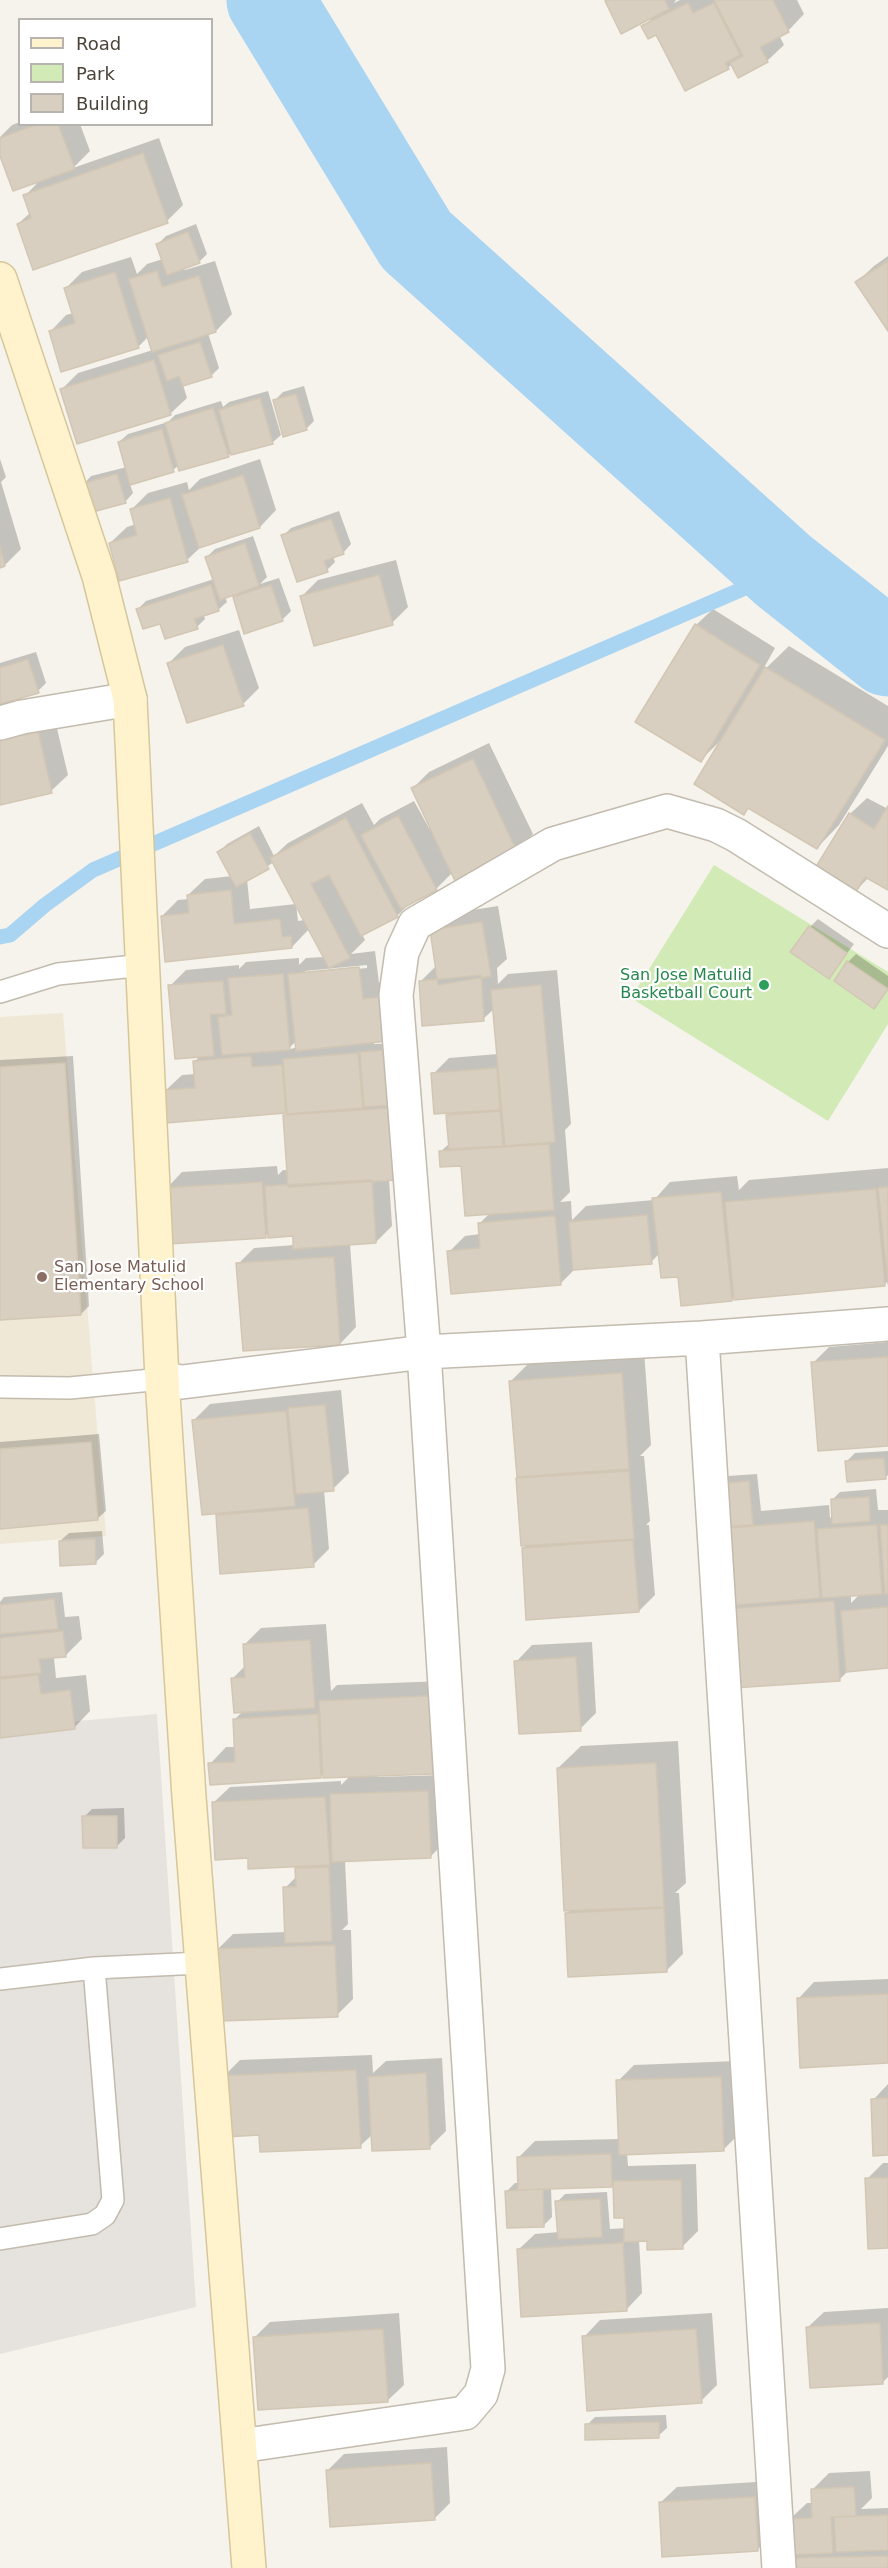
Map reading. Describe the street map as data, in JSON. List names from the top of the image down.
{
  "places": ["San Jose Matulid Basketball Court", "San Jose Matulid Elementary School"],
  "legend": ["Road", "Park", "Building"]
}
